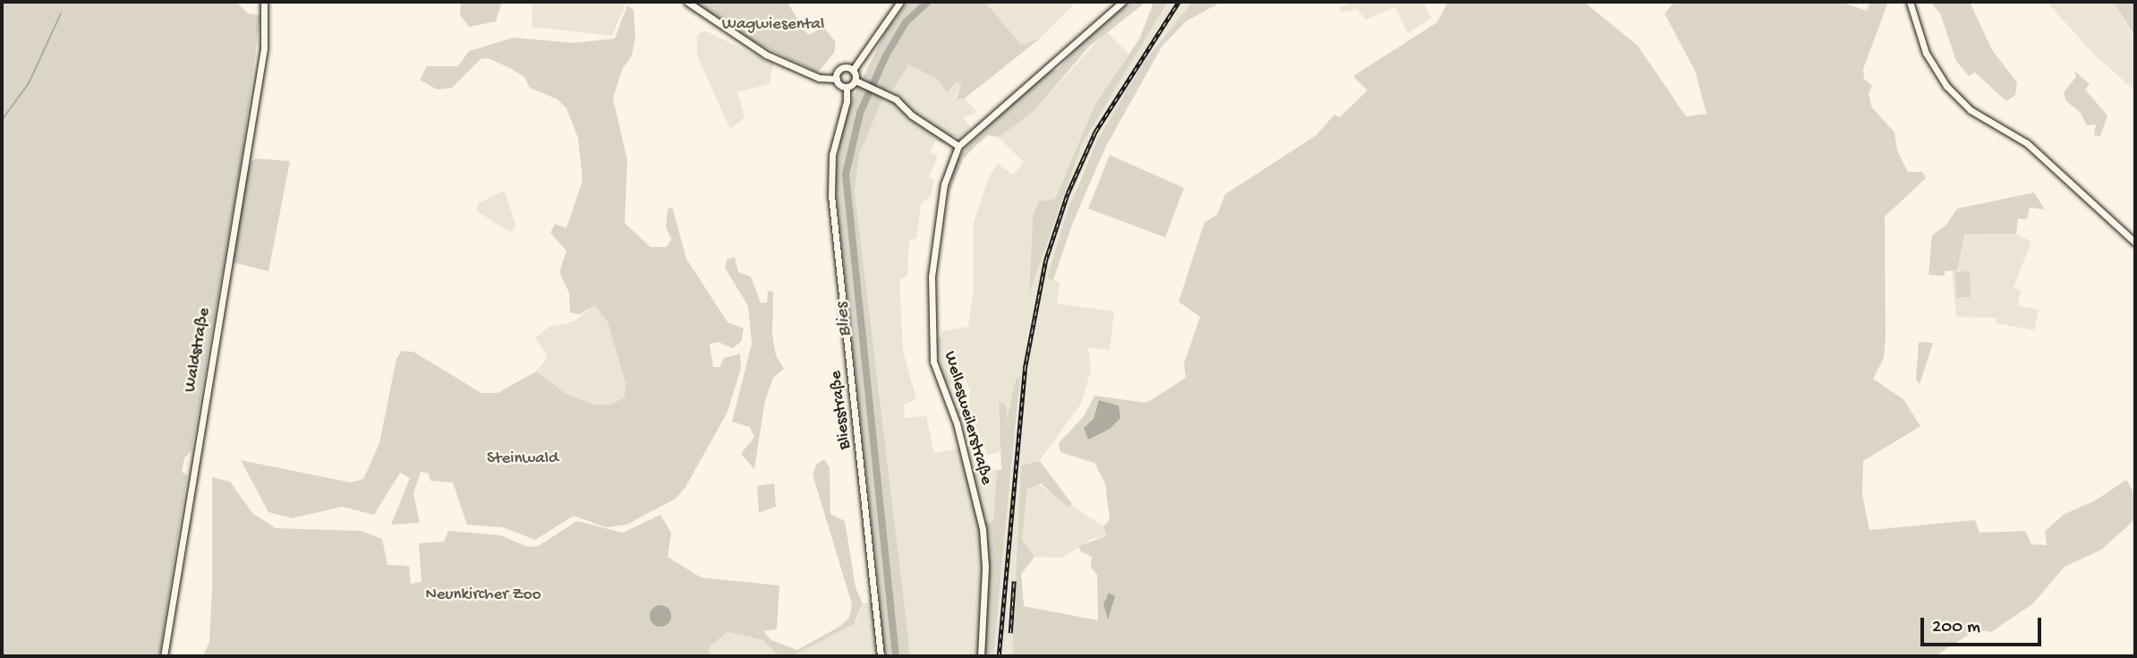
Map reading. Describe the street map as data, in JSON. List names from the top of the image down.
{
  "streets": {
    "street": ["Waldstraße", "Bliesstraße", "Wellesweilerstraße"]
  },
  "water": ["Blies"],
  "parks": ["Wagwiesental", "Steinwald", "Neunkircher Zoo"],
  "scale_bar": "200 m"
}
